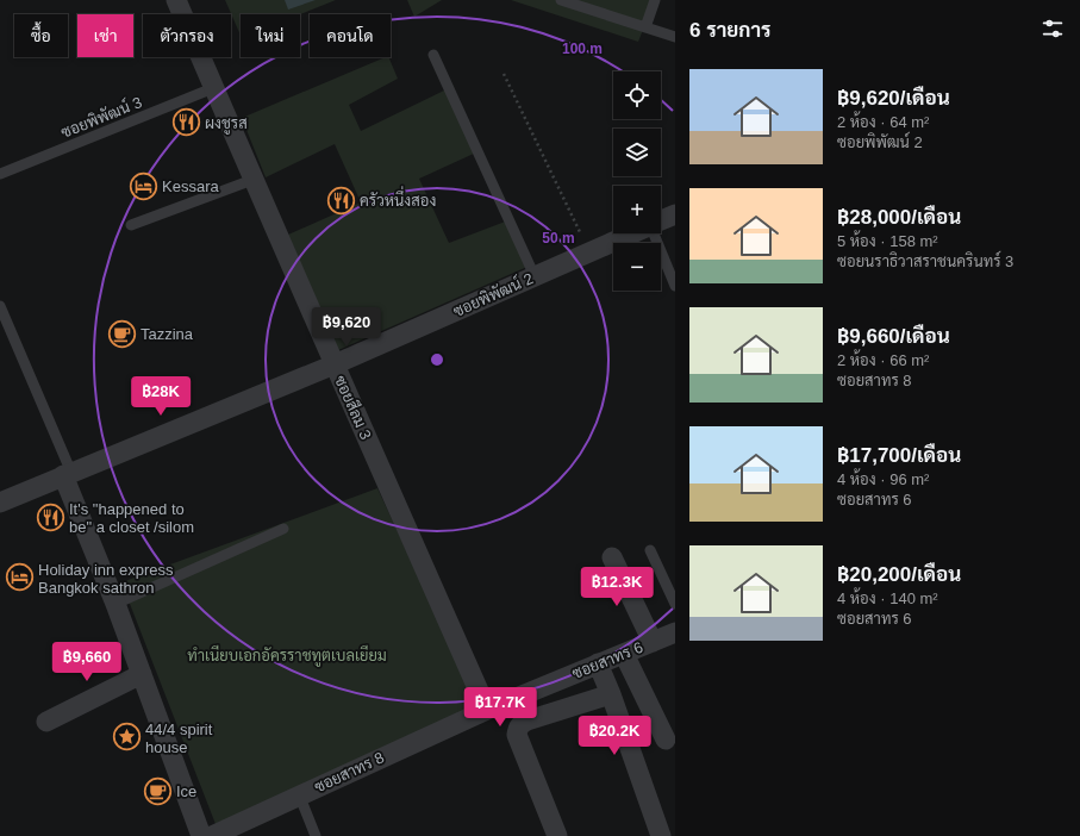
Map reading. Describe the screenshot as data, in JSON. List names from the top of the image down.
{
  "streets": {
    "street": [
      "ซอยพิพัฒน์ 2",
      "ซอยสีลม 3",
      "ซอยสาทร 6",
      "ซอยสาทร 8"
    ],
    "lane": ["ซอยพิพัฒน์ 3"]
  },
  "crossings": [
    ["ซอยพิพัฒน์ 3", "ซอยสีลม 3"],
    ["ซอยพิพัฒน์ 2", "ซอยสีลม 3"],
    ["ซอยสีลม 3", "ซอยสาทร 6"],
    ["ซอยสีลม 3", "ซอยสาทร 8"],
    ["ซอยสาทร 6", "ซอยสาทร 8"]
  ],
  "parks": ["ทำเนียบเอกอัครราชทูตเบลเยียม"],
  "places": {
    "restaurant": ["ผงชูรส", "ครัวหนึ่งสอง", "It's \"happened to be\" a closet /silom"],
    "hotel": ["Kessara", "Holiday inn express Bangkok sathron"],
    "cafe": ["Tazzina", "Ice"],
    "place": ["44/4 spirit house"]
  },
  "page": {
    "heading": "6 รายการ",
    "chip": [
      "ซื้อ",
      "เช่า",
      "ตัวกรอง",
      "ใหม่",
      "คอนโด"
    ],
    "list": [
      {
        "name": "฿9,620/เดือน",
        "note": "2 ห้อง · 64 m² · ซอยพิพัฒน์ 2"
      },
      {
        "name": "฿28,000/เดือน",
        "note": "5 ห้อง · 158 m² · ซอยนราธิวาสราชนครินทร์ 3"
      },
      {
        "name": "฿9,660/เดือน",
        "note": "2 ห้อง · 66 m² · ซอยสาทร 8"
      },
      {
        "name": "฿17,700/เดือน",
        "note": "4 ห้อง · 96 m² · ซอยสาทร 6"
      },
      {
        "name": "฿20,200/เดือน",
        "note": "4 ห้อง · 140 m² · ซอยสาทร 6"
      }
    ],
    "map_buttons": ["+", "−"],
    "price": [
      "฿9,620",
      "฿28K",
      "฿12.3K",
      "฿9,660",
      "฿17.7K",
      "฿20.2K"
    ]
  },
  "rings": ["100 m", "50 m"]
}
